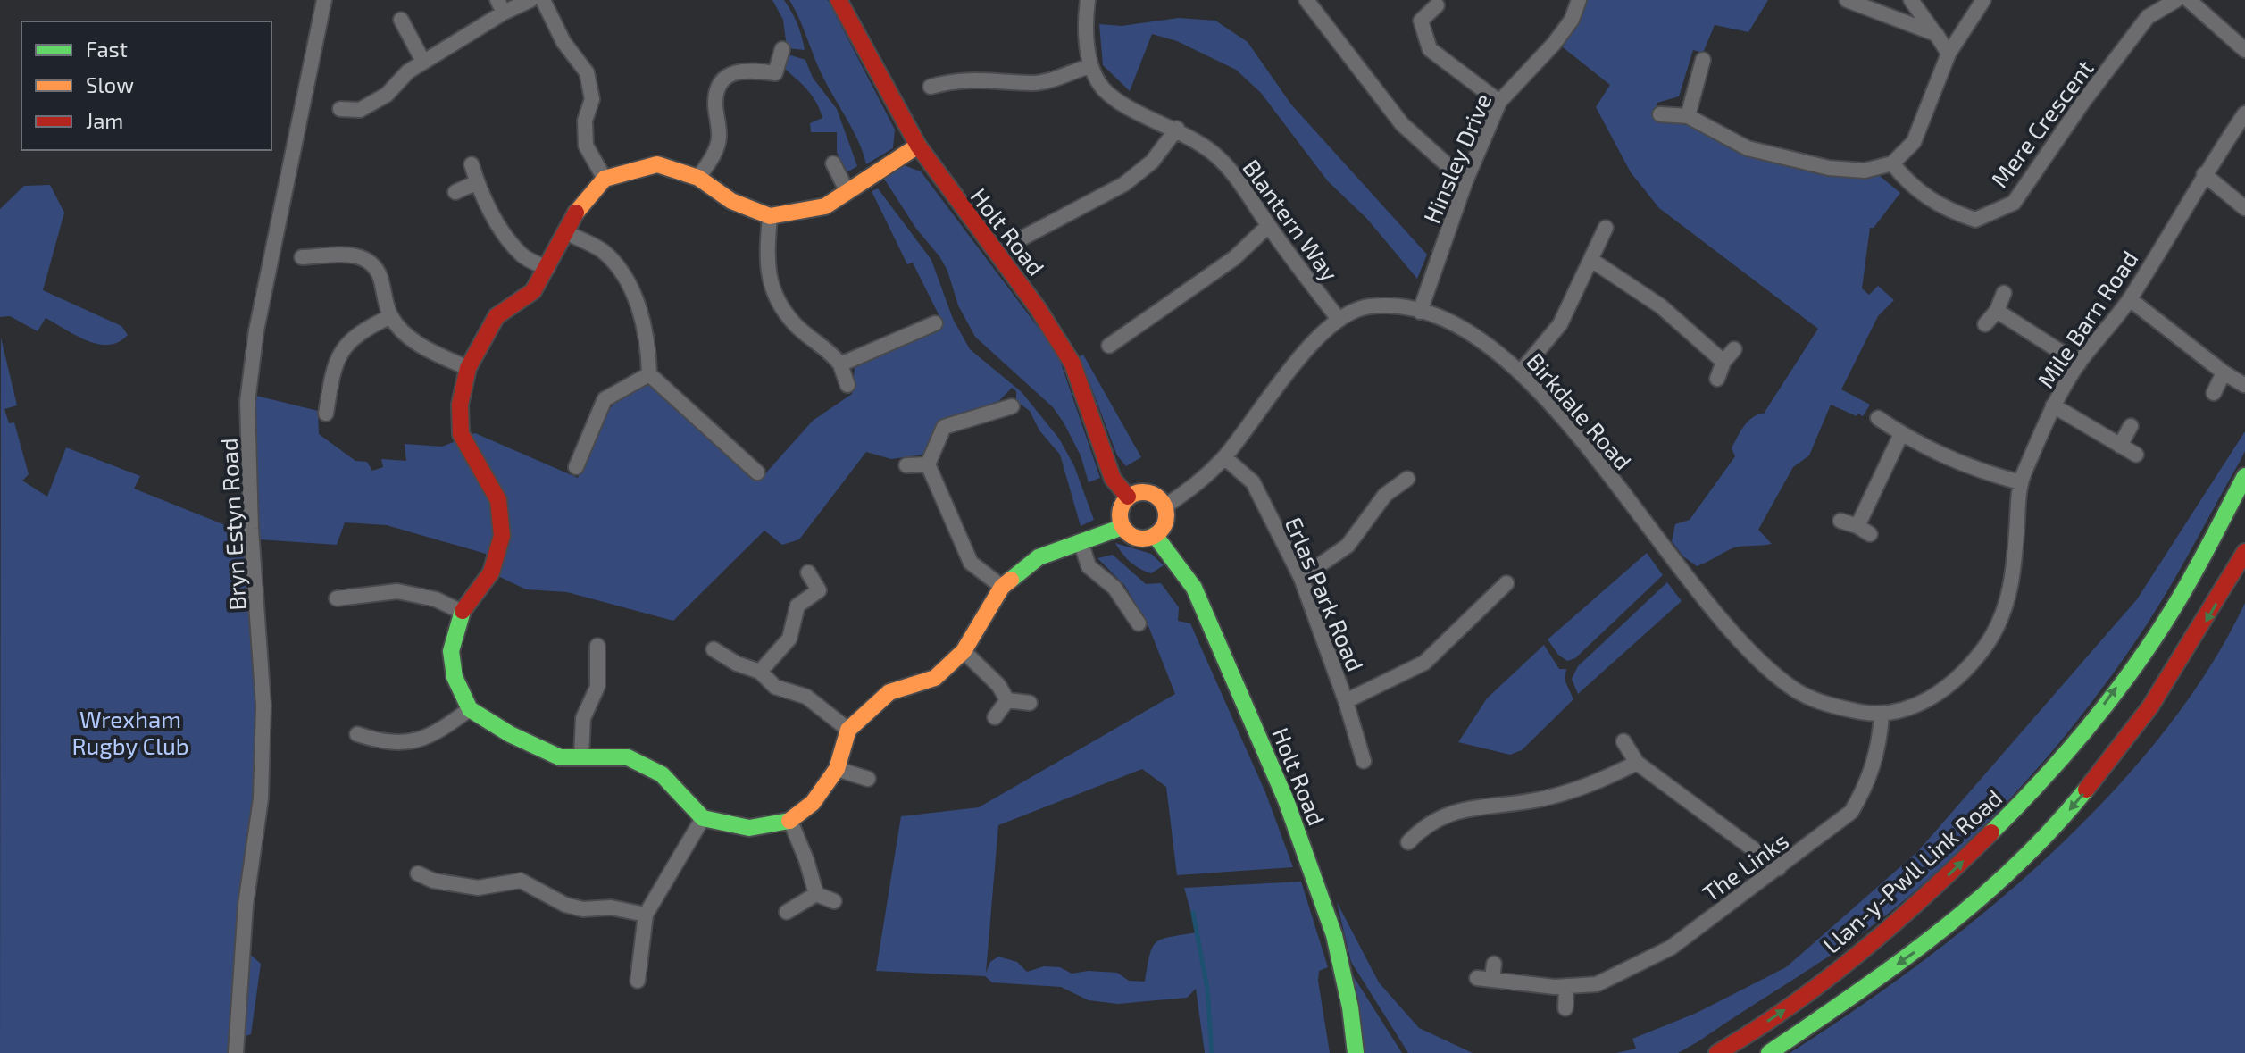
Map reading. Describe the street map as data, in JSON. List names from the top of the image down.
{
  "streets": {
    "main road": ["Holt Road", "Llan-y-Pwll Link Road"],
    "street": [
      "Mere Crescent",
      "Hinsley Drive",
      "Blantern Way",
      "Mile Barn Road",
      "Birkdale Road",
      "Bryn Estyn Road",
      "Erlas Park Road",
      "The Links"
    ]
  },
  "crossings": [
    ["Hinsley Drive", "Birkdale Road"],
    ["Blantern Way", "Birkdale Road"],
    ["Holt Road", "Birkdale Road"],
    ["Mile Barn Road", "Birkdale Road"],
    ["Mile Barn Road", "The Links"],
    ["Birkdale Road", "Erlas Park Road"]
  ],
  "parks": ["Wrexham Rugby Club"],
  "legend": ["Fast", "Slow", "Jam"]
}
